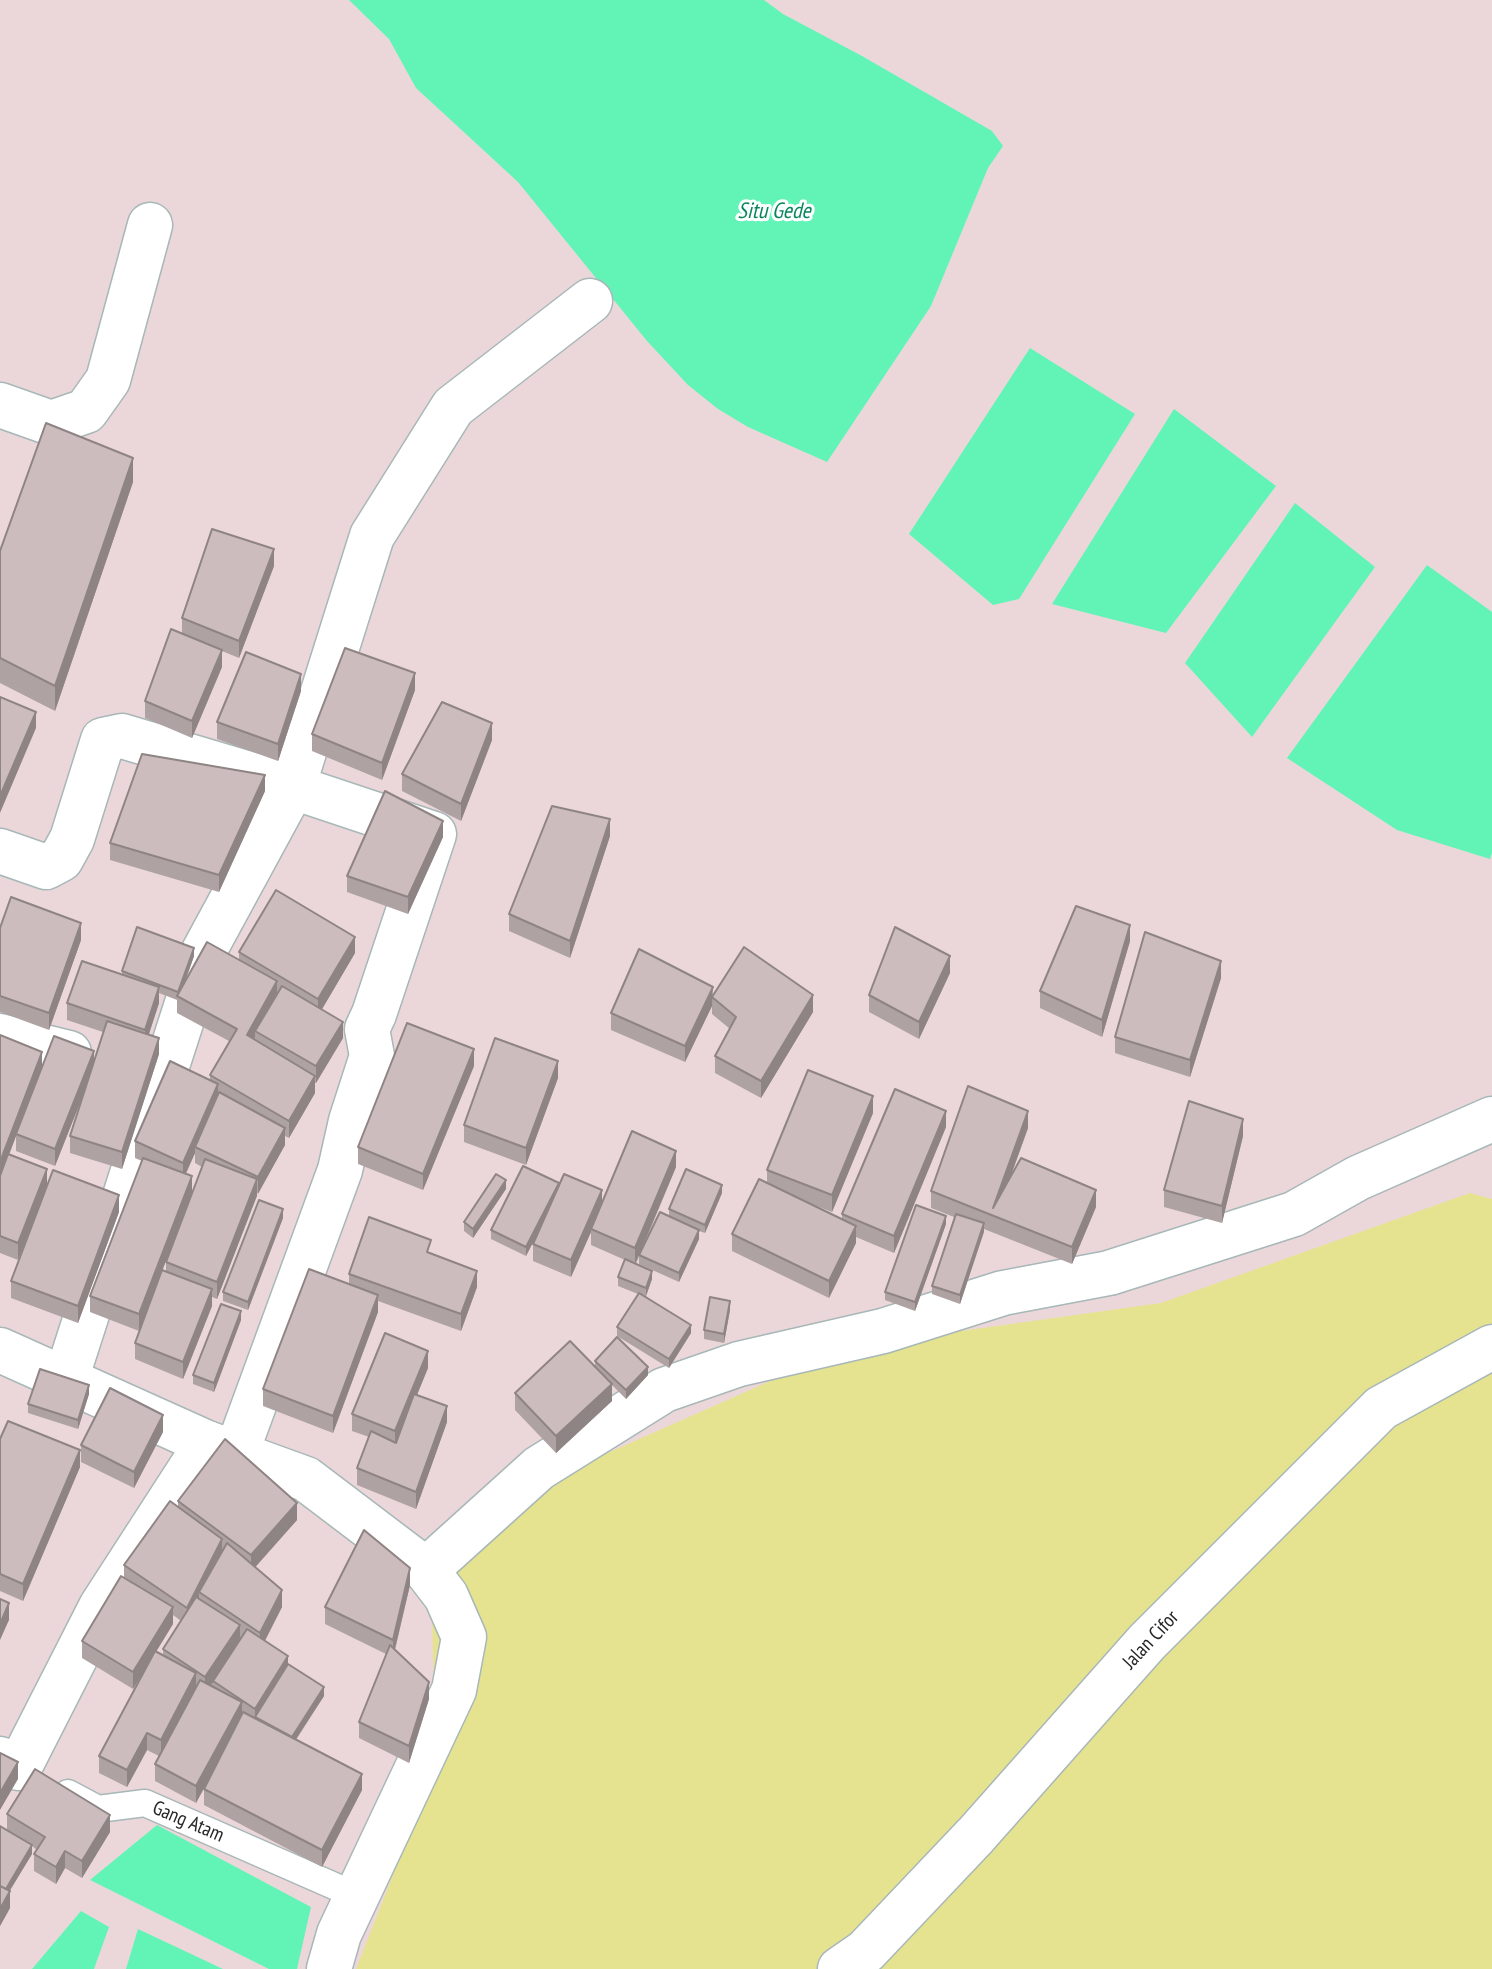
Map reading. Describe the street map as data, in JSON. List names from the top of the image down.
{
  "streets": {
    "street": ["Jalan Cifor"],
    "lane": ["Gang Atam"]
  },
  "water": ["Situ Gede"]
}
